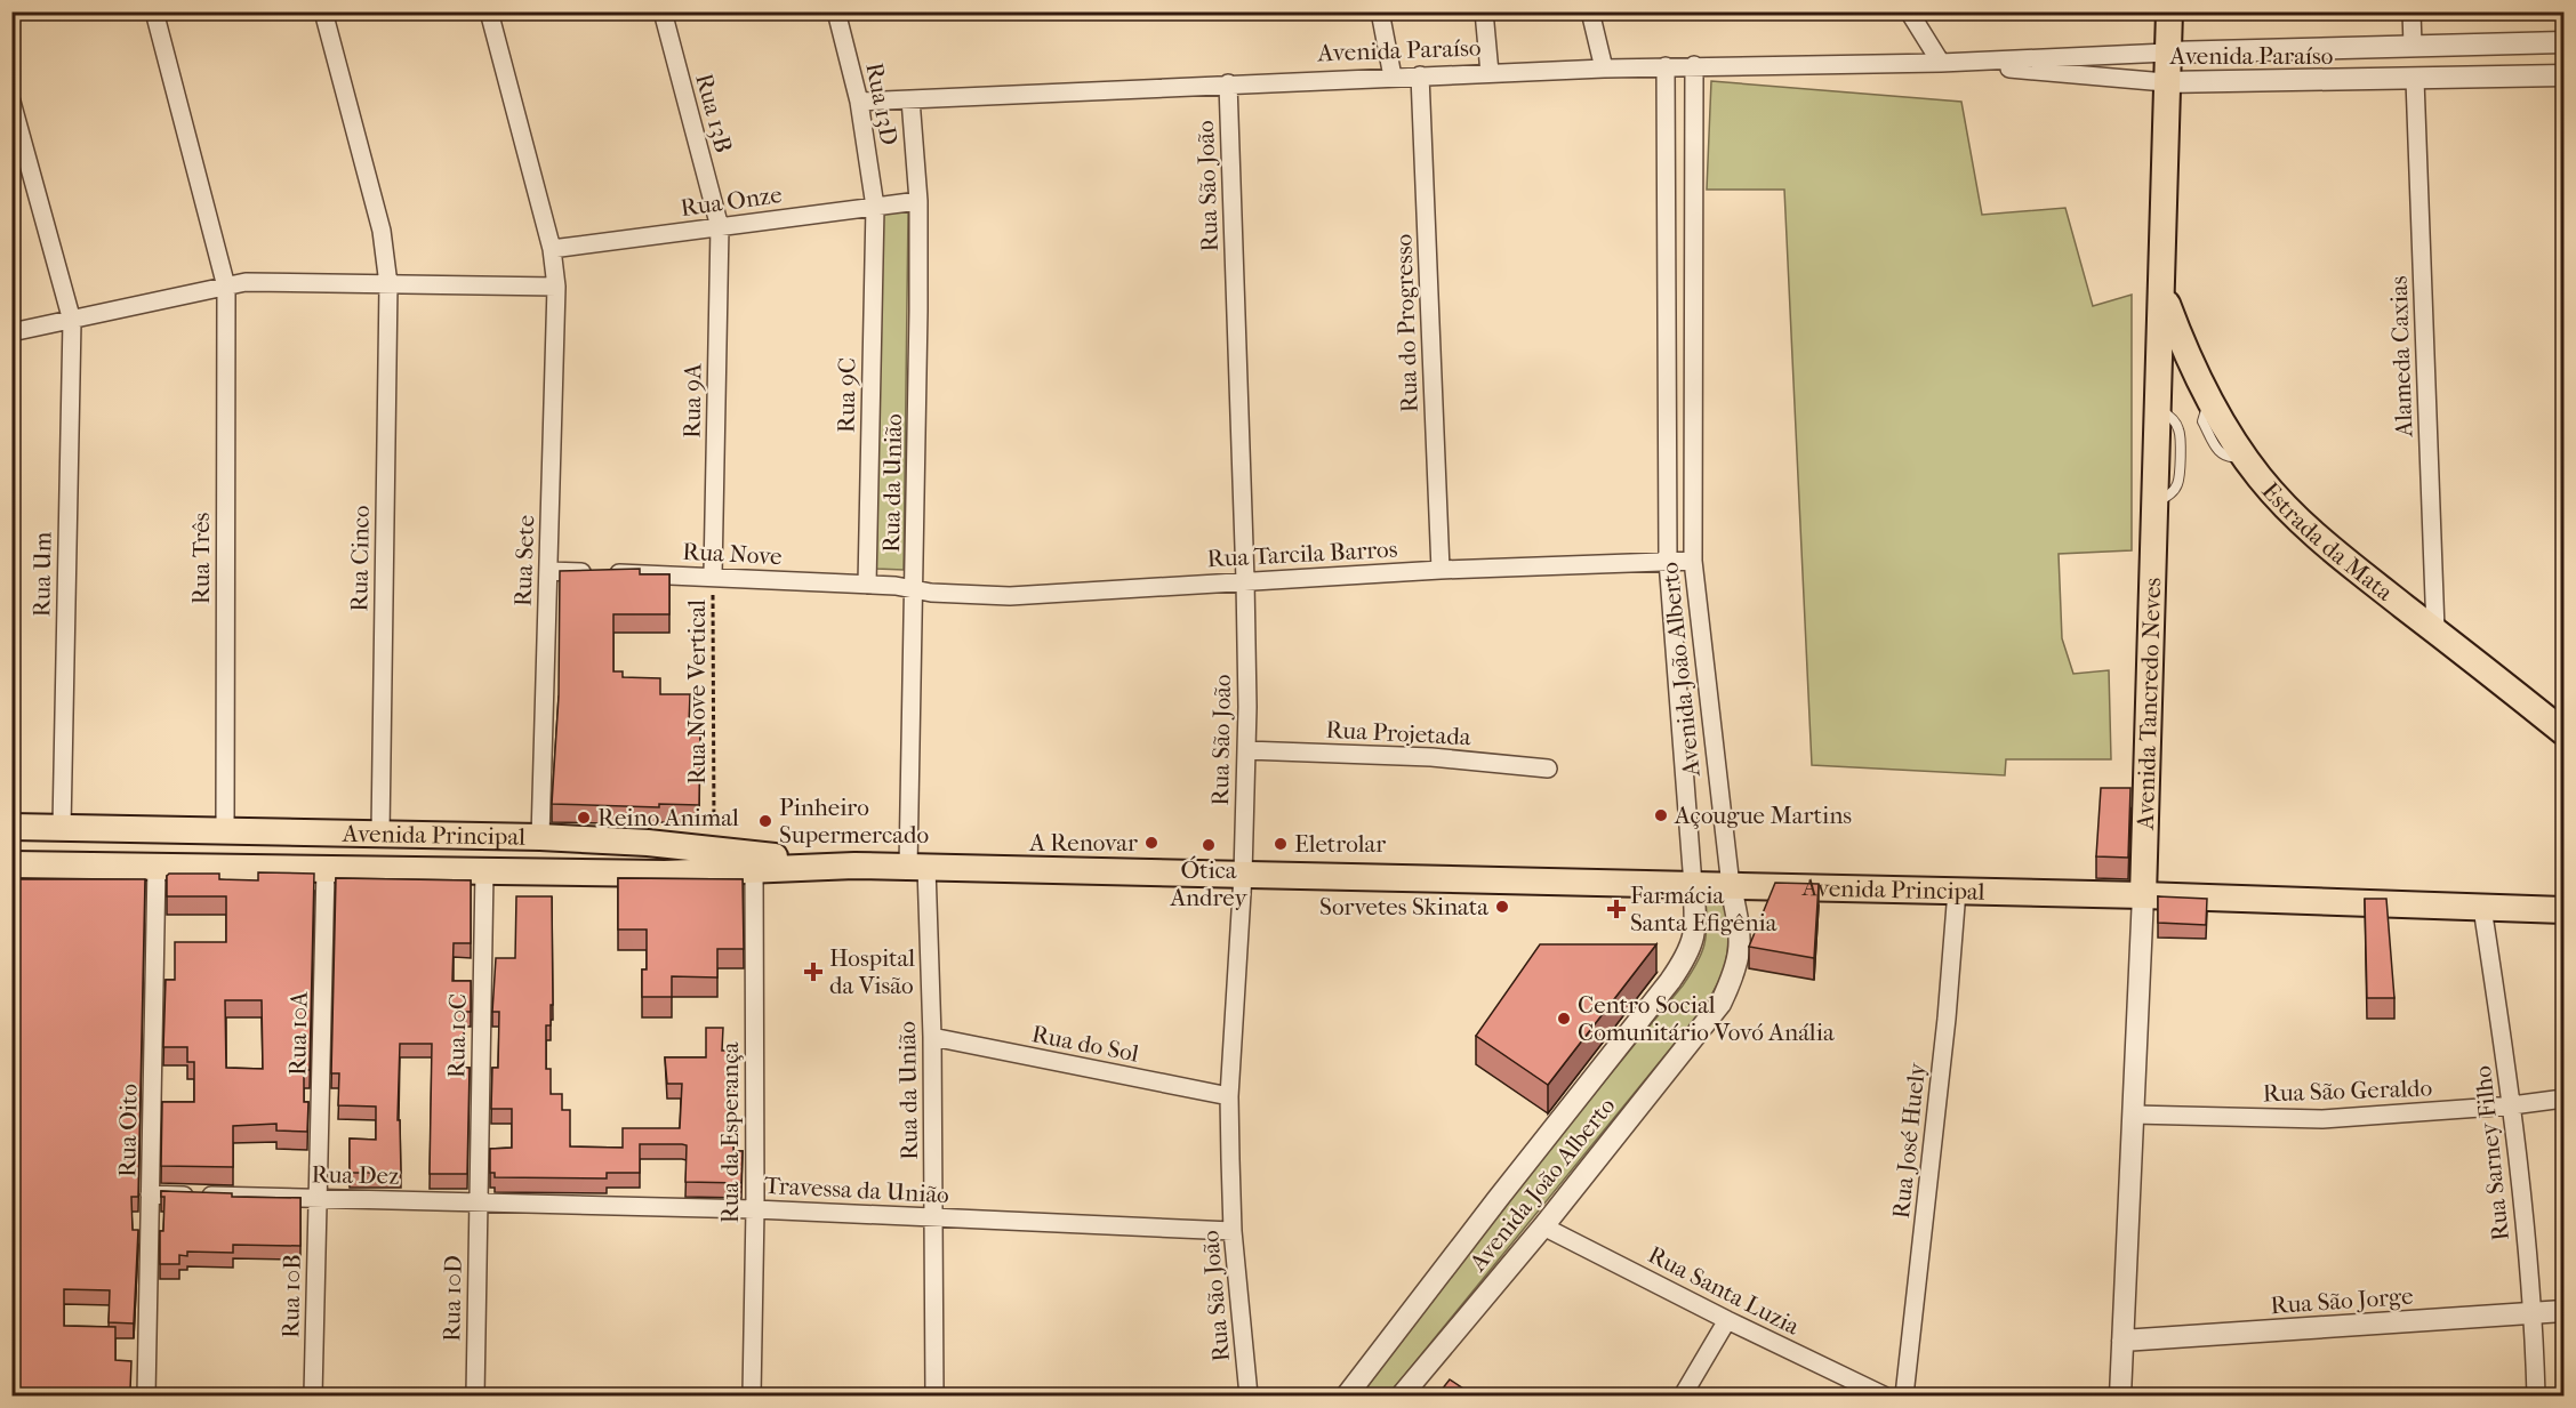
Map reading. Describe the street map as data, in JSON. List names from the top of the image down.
{
  "streets": {
    "main road": ["Estrada da Mata", "Avenida Tancredo Neves", "Avenida Principal"],
    "street": [
      "Avenida Paraíso",
      "Rua 13D",
      "Rua 13B",
      "Rua São João",
      "Rua Onze",
      "Rua do Progresso",
      "Alameda Caxias",
      "Rua 9C",
      "Rua 9A",
      "Rua da União",
      "Rua Nove",
      "Rua Tarcila Barros",
      "Rua Três",
      "Rua Cinco",
      "Rua Sete",
      "Rua Um",
      "Avenida João Alberto",
      "Rua Projetada",
      "Rua 10A",
      "Rua 10C",
      "Rua do Sol",
      "Rua São Geraldo",
      "Rua Oito",
      "Rua da Esperança",
      "Rua José Huely",
      "Rua Sarney Filho",
      "Rua Dez",
      "Travessa da União",
      "Rua Santa Luzia",
      "Rua 10B",
      "Rua 10D",
      "Rua São Jorge"
    ],
    "path": ["Rua Nove Vertical"]
  },
  "crossings": [
    ["Avenida Paraíso", "Rua 13D"],
    ["Avenida Paraíso", "Rua São João"],
    ["Avenida Paraíso", "Rua do Progresso"],
    ["Avenida Paraíso", "Alameda Caxias"],
    ["Avenida Paraíso", "Rua da União"],
    ["Avenida Paraíso", "Avenida João Alberto"],
    ["Avenida Paraíso", "Avenida Tancredo Neves"],
    ["Rua 13D", "Rua Onze"],
    ["Rua 13D", "Rua 9C"],
    ["Rua 13B", "Rua Onze"],
    ["Rua 13B", "Rua 9A"],
    ["Rua São João", "Rua Tarcila Barros"],
    ["Rua São João", "Rua Projetada"],
    ["Rua São João", "Avenida Principal"],
    ["Rua São João", "Rua do Sol"],
    ["Rua São João", "Travessa da União"],
    ["Rua Onze", "Rua 9C"],
    ["Rua Onze", "Rua 9A"],
    ["Rua Onze", "Rua da União"],
    ["Rua Onze", "Rua Sete"],
    ["Rua do Progresso", "Rua Tarcila Barros"],
    ["Alameda Caxias", "Estrada da Mata"],
    ["Rua 9C", "Rua Nove"],
    ["Rua 9A", "Rua Nove"],
    ["Rua 9A", "Rua Nove Vertical"],
    ["Rua da União", "Rua Nove"],
    ["Rua da União", "Rua Tarcila Barros"],
    ["Rua da União", "Avenida Principal"],
    ["Rua da União", "Rua do Sol"],
    ["Rua da União", "Travessa da União"],
    ["Estrada da Mata", "Avenida Tancredo Neves"],
    ["Rua Nove", "Rua Tarcila Barros"],
    ["Rua Nove", "Rua Sete"],
    ["Rua Nove", "Rua Nove Vertical"],
    ["Rua Tarcila Barros", "Avenida João Alberto"],
    ["Rua Três", "Avenida Principal"],
    ["Rua Cinco", "Avenida Principal"],
    ["Rua Sete", "Avenida Principal"],
    ["Rua Um", "Avenida Principal"],
    ["Avenida João Alberto", "Avenida Principal"],
    ["Avenida João Alberto", "Rua Santa Luzia"],
    ["Rua Nove Vertical", "Avenida Principal"],
    ["Avenida Tancredo Neves", "Avenida Principal"],
    ["Avenida Tancredo Neves", "Rua São Geraldo"],
    ["Avenida Tancredo Neves", "Rua São Jorge"],
    ["Avenida Principal", "Rua 10A"],
    ["Avenida Principal", "Rua 10C"],
    ["Avenida Principal", "Rua Oito"],
    ["Avenida Principal", "Rua da Esperança"],
    ["Avenida Principal", "Rua José Huely"],
    ["Avenida Principal", "Rua Sarney Filho"],
    ["Rua 10A", "Rua Dez"],
    ["Rua 10A", "Rua 10B"],
    ["Rua 10C", "Rua Dez"],
    ["Rua 10C", "Travessa da União"],
    ["Rua 10C", "Rua 10D"],
    ["Rua São Geraldo", "Rua Sarney Filho"],
    ["Rua Oito", "Rua Dez"],
    ["Rua da Esperança", "Travessa da União"],
    ["Rua Sarney Filho", "Rua São Jorge"],
    ["Rua Dez", "Travessa da União"],
    ["Rua Dez", "Rua 10B"],
    ["Rua Dez", "Rua 10D"],
    ["Travessa da União", "Rua 10D"]
  ],
  "places": {
    "other": [
      "Açougue Martins",
      "Reino Animal",
      "Pinheiro Supermercado",
      "A Renovar",
      "Eletrolar",
      "Ótica Andrey",
      "Sorvetes Skinata",
      "Centro Social Comunitário Vovó Anália"
    ],
    "health": ["Farmácia Santa Efigênia", "Hospital da Visão"]
  }
}
